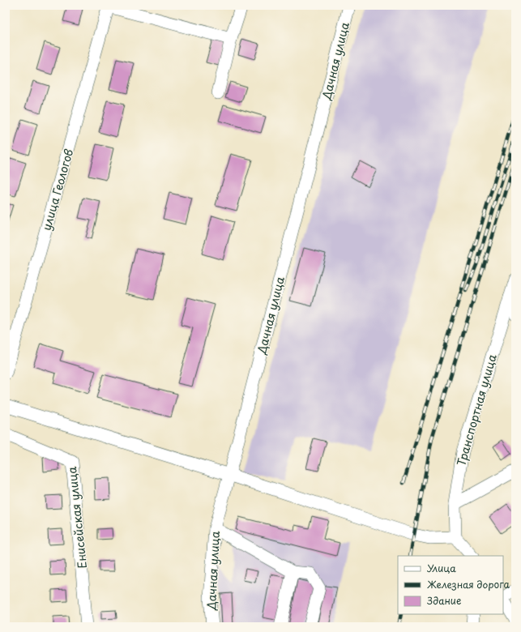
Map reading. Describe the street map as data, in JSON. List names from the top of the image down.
{
  "streets": {
    "street": [
      "Дачная улица",
      "улица Геологов",
      "Транспортная улица",
      "Енисейская улица"
    ]
  },
  "legend": ["Улица", "Железная дорога", "Здание"]
}
